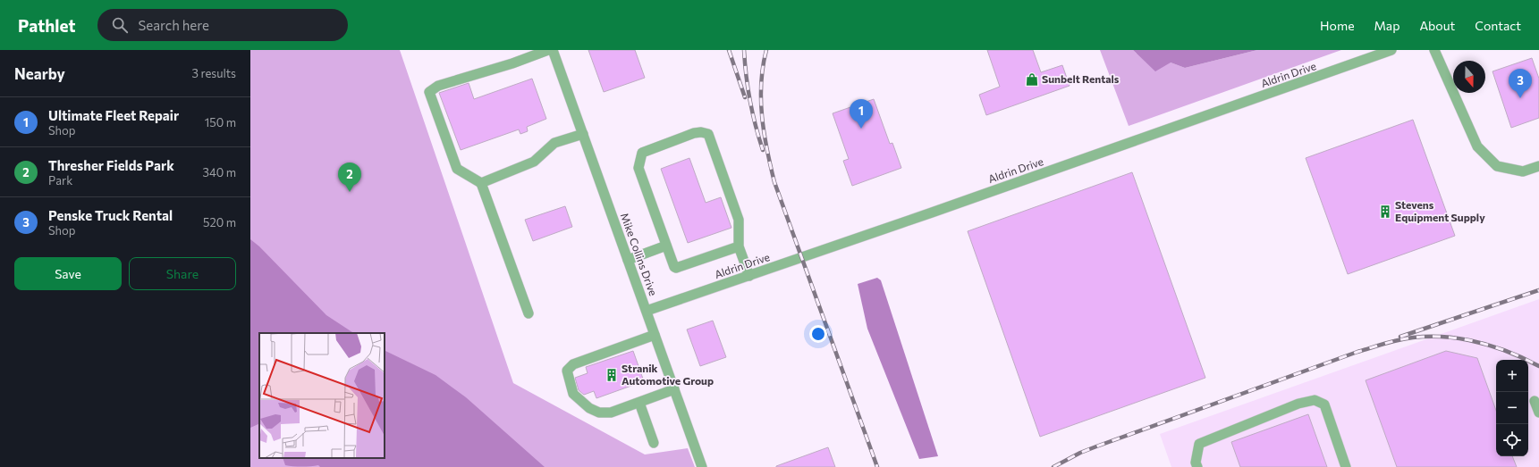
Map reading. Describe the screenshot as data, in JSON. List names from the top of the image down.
{
  "streets": {
    "street": ["Aldrin Drive", "Mike Collins Drive"]
  },
  "crossings": [
    ["Aldrin Drive", "Mike Collins Drive"]
  ],
  "places": {
    "shop": ["Sunbelt Rentals"],
    "building": ["Stevens Equipment Supply", "Stranik Automotive Group"]
  },
  "north": "bottom",
  "page": {
    "header": "Pathlet",
    "search": "Search here",
    "nav": [
      "Home",
      "Map",
      "About",
      "Contact"
    ],
    "heading": ["Nearby", "3 results"],
    "pins": ["3", "1", "2"],
    "list": [
      {
        "mark": "1",
        "name": "Ultimate Fleet Repair",
        "note": "Shop",
        "value": "150 m"
      },
      {
        "mark": "2",
        "name": "Thresher Fields Park",
        "note": "Park",
        "value": "340 m"
      },
      {
        "mark": "3",
        "name": "Penske Truck Rental",
        "note": "Shop",
        "value": "520 m"
      }
    ],
    "buttons": ["Save", "Share"],
    "map_buttons": ["+", "−"]
  }
}
